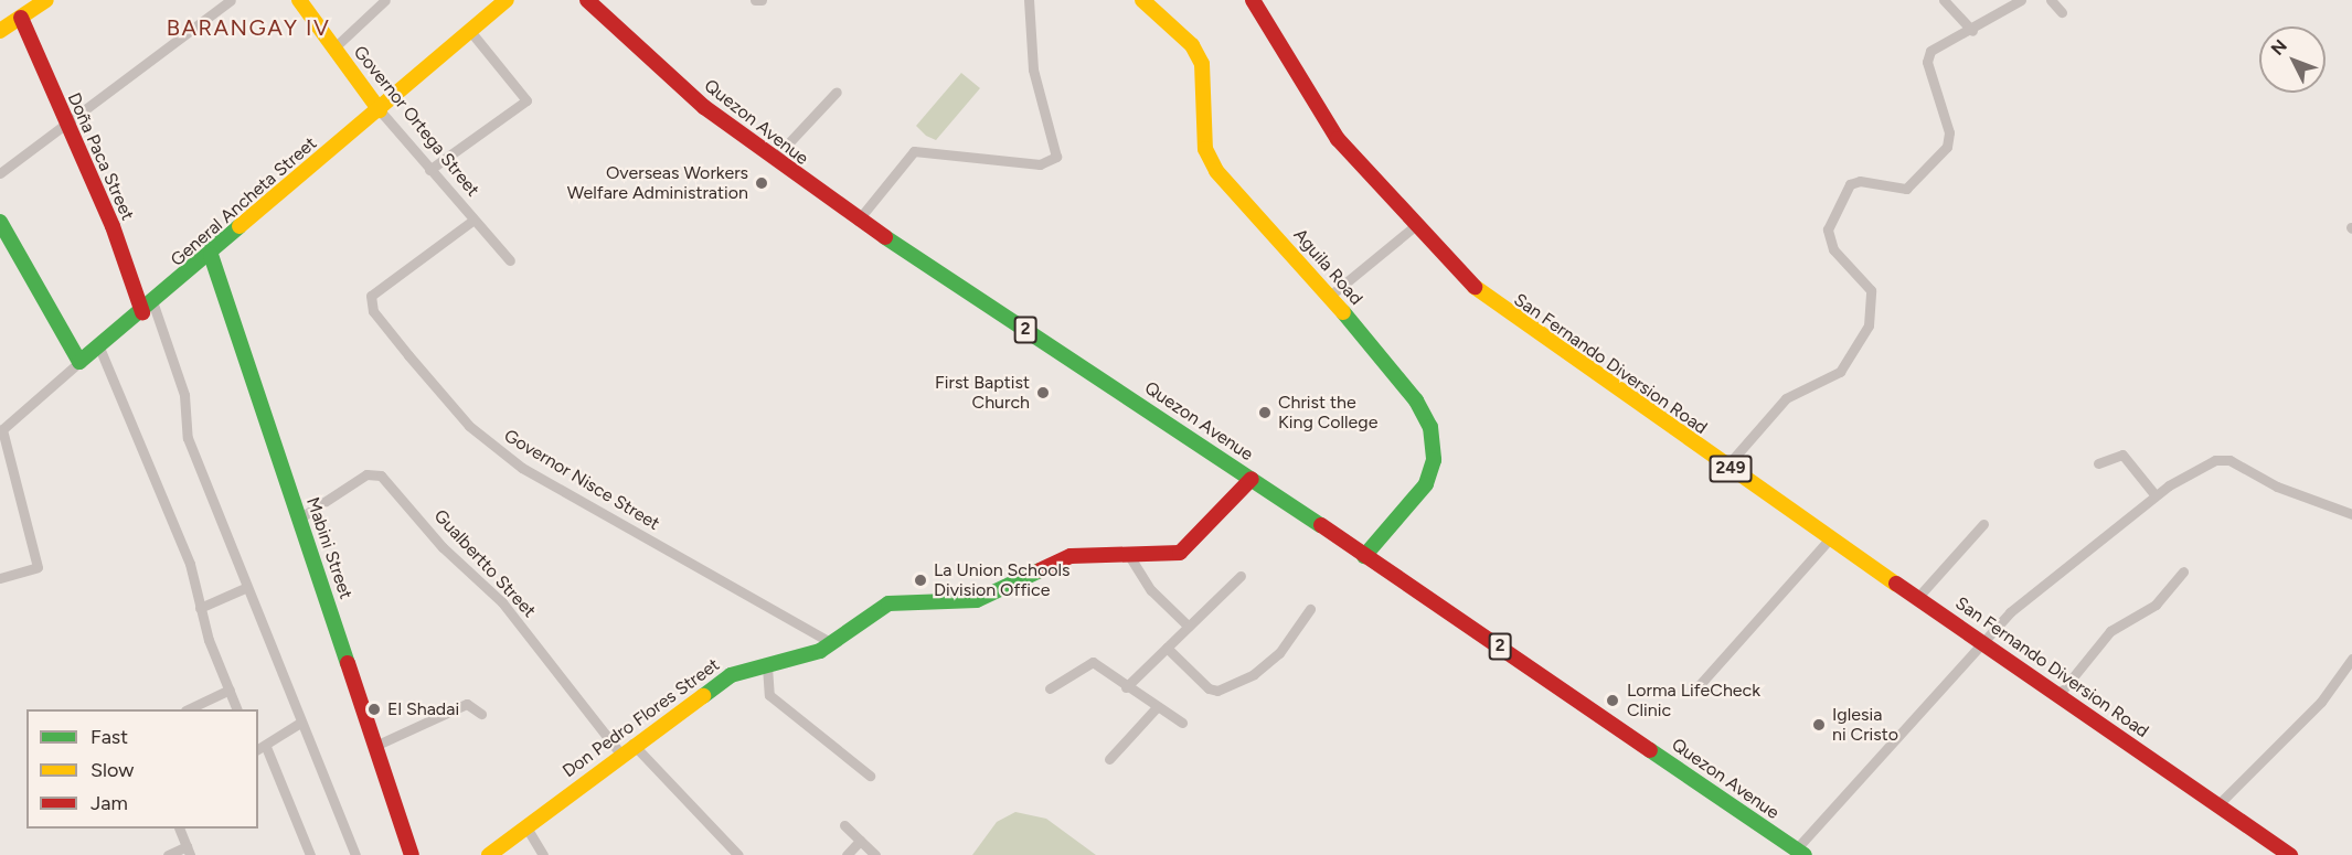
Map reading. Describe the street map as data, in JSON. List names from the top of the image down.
{
  "streets": {
    "main road": [
      "Governor Ortega Street",
      "Quezon Avenue",
      "Doña Paca Street",
      "General Ancheta Street",
      "Aguila Road",
      "2",
      "San Fernando Diversion Road",
      "249",
      "Mabini Street",
      "Don Pedro Flores Street"
    ],
    "street": ["Governor Nisce Street", "Gualbertto Street"]
  },
  "crossings": [
    ["Governor Ortega Street", "General Ancheta Street"],
    ["Governor Ortega Street", "Governor Nisce Street"],
    ["Quezon Avenue", "Aguila Road"],
    ["Quezon Avenue", "Don Pedro Flores Street"],
    ["Doña Paca Street", "General Ancheta Street"],
    ["General Ancheta Street", "Mabini Street"],
    ["Governor Nisce Street", "Don Pedro Flores Street"],
    ["Mabini Street", "Gualbertto Street"],
    ["Gualbertto Street", "Don Pedro Flores Street"]
  ],
  "districts": ["BARANGAY IV"],
  "places": [
    "Overseas Workers Welfare Administration",
    "First Baptist Church",
    "Christ the King College",
    "La Union Schools Division Office",
    "Lorma LifeCheck Clinic",
    "El Shadai",
    "Iglesia ni Cristo"
  ],
  "legend": ["Fast", "Slow", "Jam"],
  "north": "top left"
}
